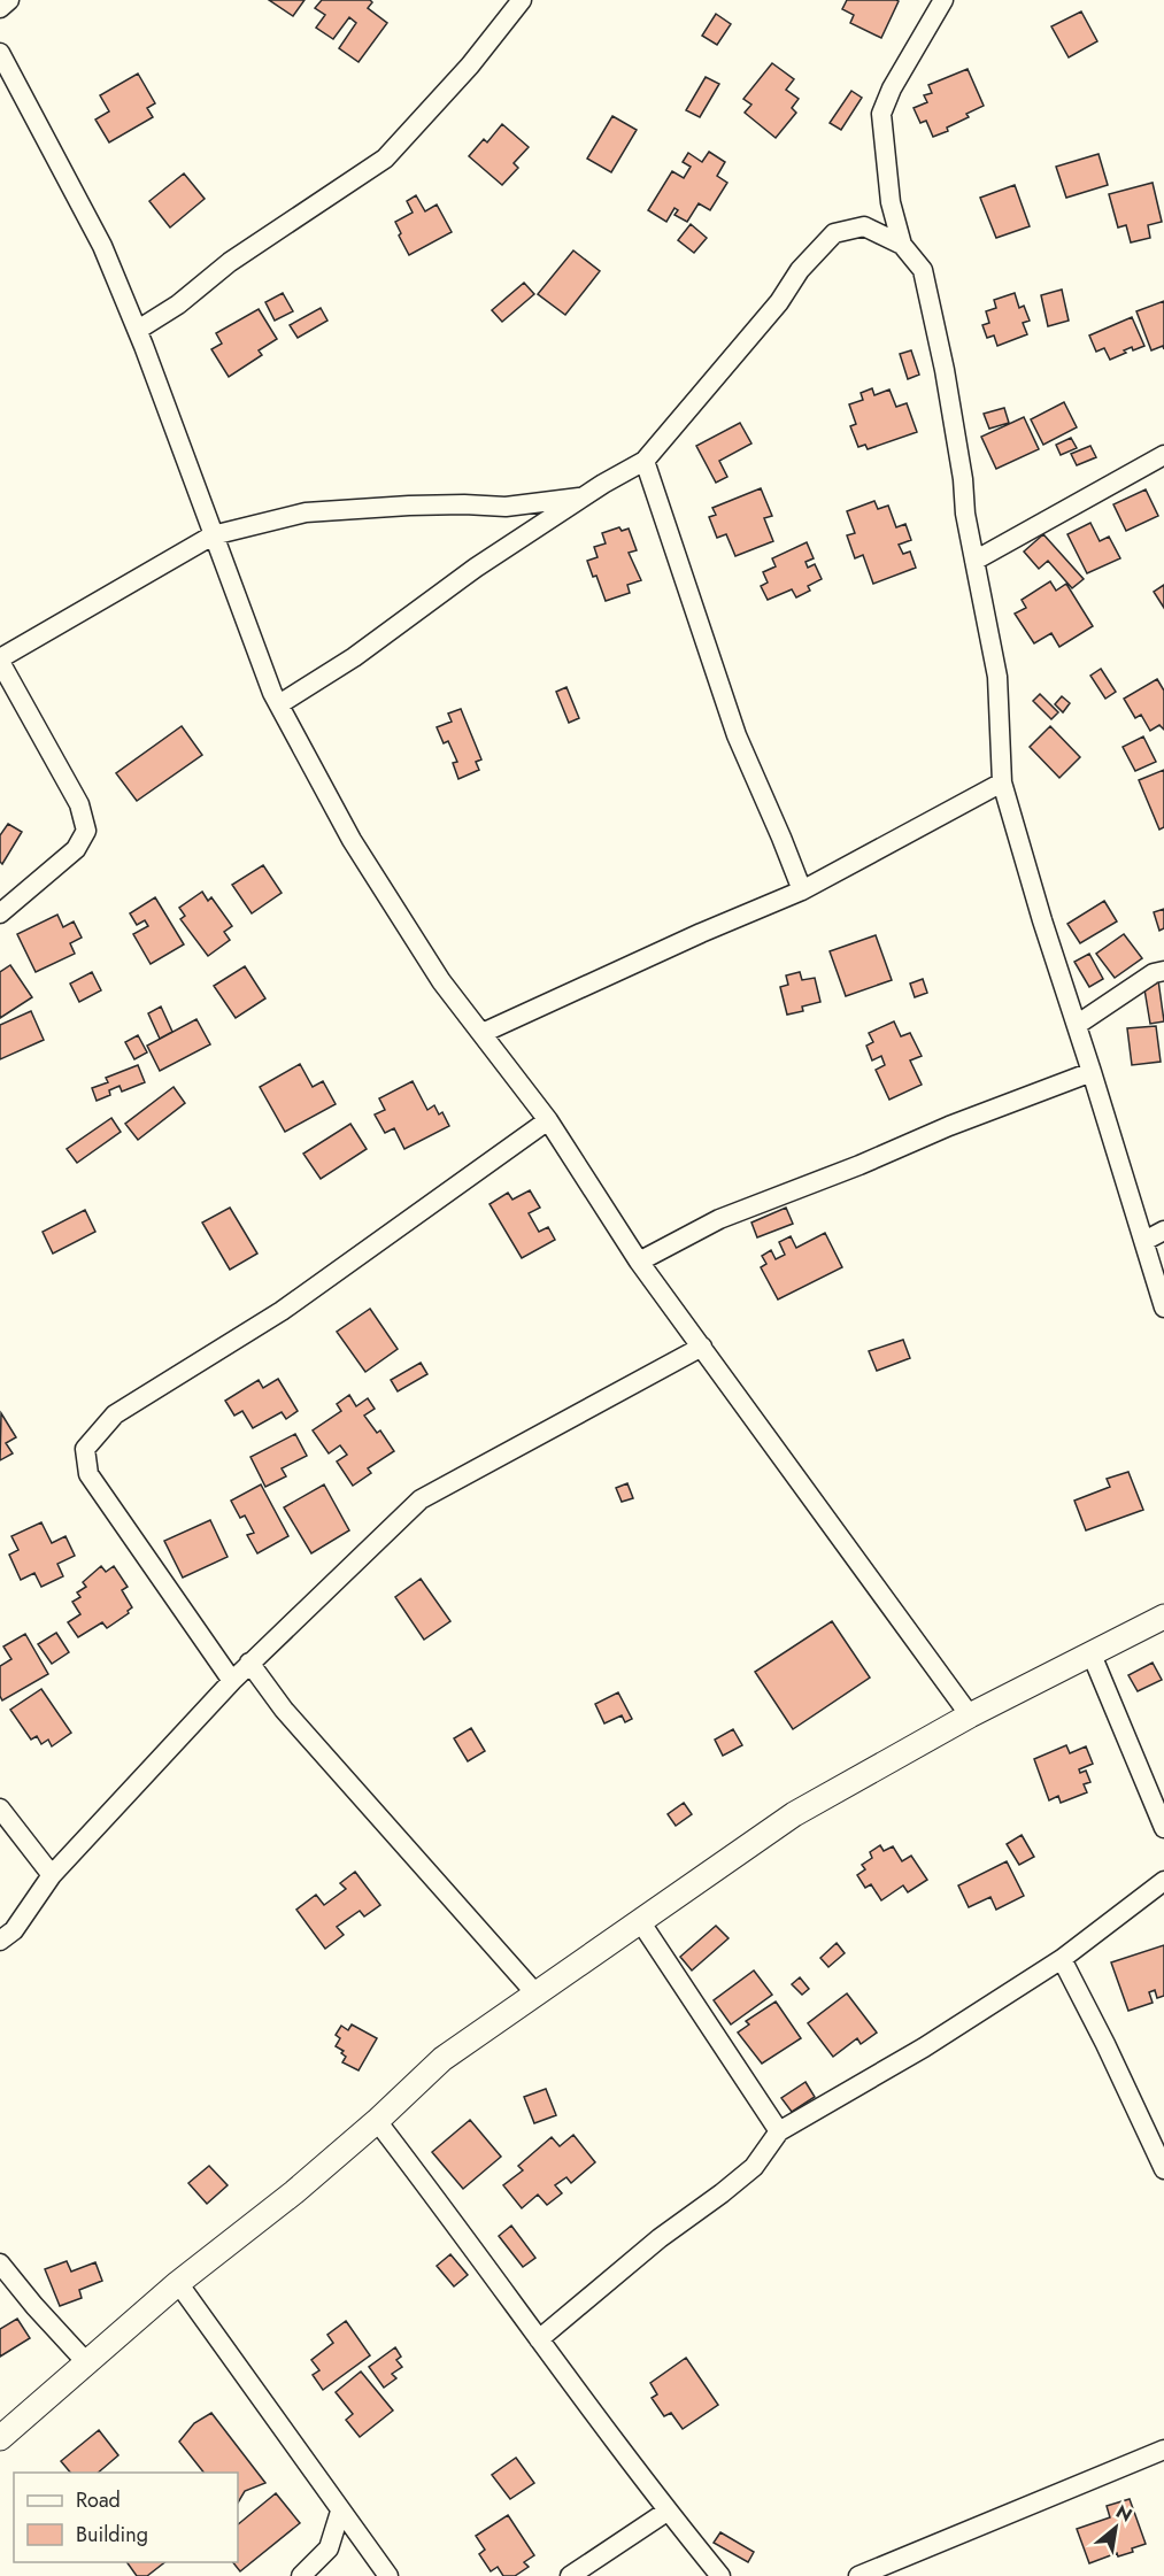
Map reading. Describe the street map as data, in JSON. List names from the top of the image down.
{
  "legend": ["Road", "Building"],
  "north": "top right"
}
